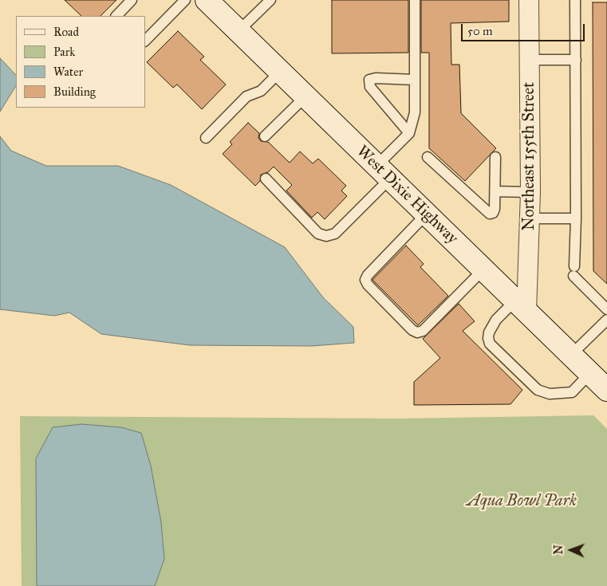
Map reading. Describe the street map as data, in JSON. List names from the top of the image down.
{
  "streets": {
    "main road": ["West Dixie Highway"],
    "street": ["Northeast 155th Street"]
  },
  "crossings": [
    ["Northeast 155th Street", "West Dixie Highway"]
  ],
  "parks": ["Aqua Bowl Park"],
  "legend": [
    "Road",
    "Park",
    "Water",
    "Building"
  ],
  "scale_bar": "50 m",
  "north": "left"
}
